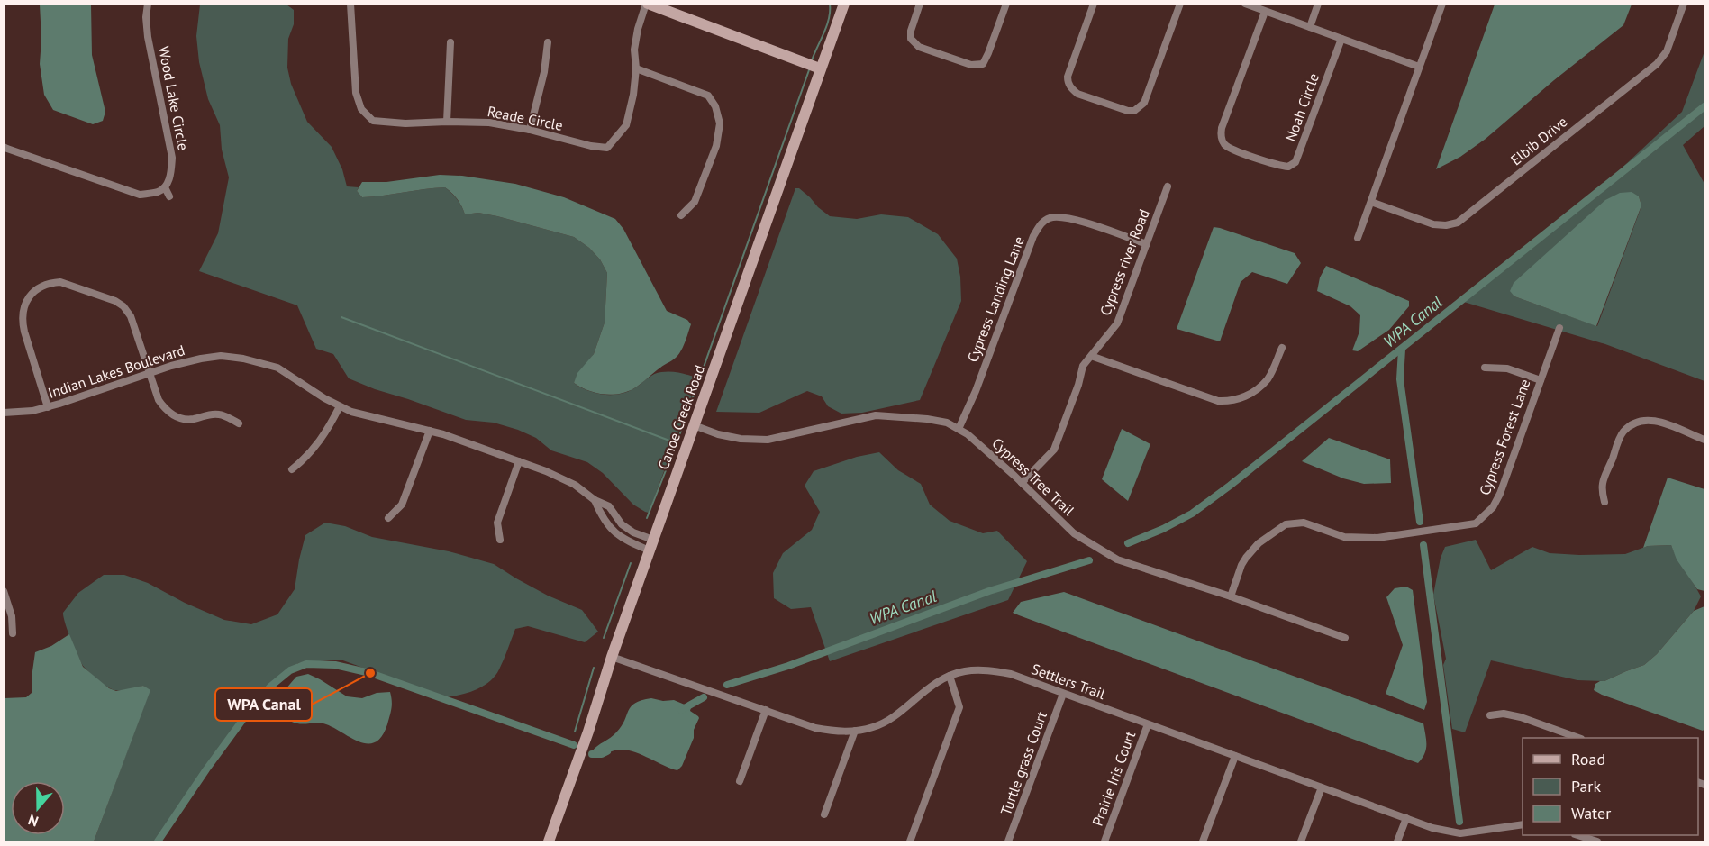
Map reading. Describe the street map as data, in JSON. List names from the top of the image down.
{
  "streets": {
    "main road": ["Canoe Creek Road"],
    "street": [
      "Wood Lake Circle",
      "Noah Circle",
      "Reade Circle",
      "Elbib Drive",
      "Cypress river Road",
      "Cypress Landing Lane",
      "Indian Lakes Boulevard",
      "Cypress Forest Lane",
      "Cypress Tree Trail",
      "Settlers Trail",
      "Turtle grass Court",
      "Prairie Iris Court"
    ]
  },
  "crossings": [
    ["Cypress river Road", "Cypress Landing Lane"],
    ["Cypress river Road", "Cypress Tree Trail"],
    ["Cypress Landing Lane", "Cypress Tree Trail"],
    ["Indian Lakes Boulevard", "Canoe Creek Road"],
    ["Canoe Creek Road", "Cypress Tree Trail"],
    ["Canoe Creek Road", "Settlers Trail"],
    ["Cypress Forest Lane", "Cypress Tree Trail"],
    ["Settlers Trail", "Turtle grass Court"],
    ["Settlers Trail", "Prairie Iris Court"]
  ],
  "water": ["WPA Canal"],
  "places": ["WPA Canal"],
  "legend": ["Road", "Park", "Water"],
  "north": "bottom"
}
